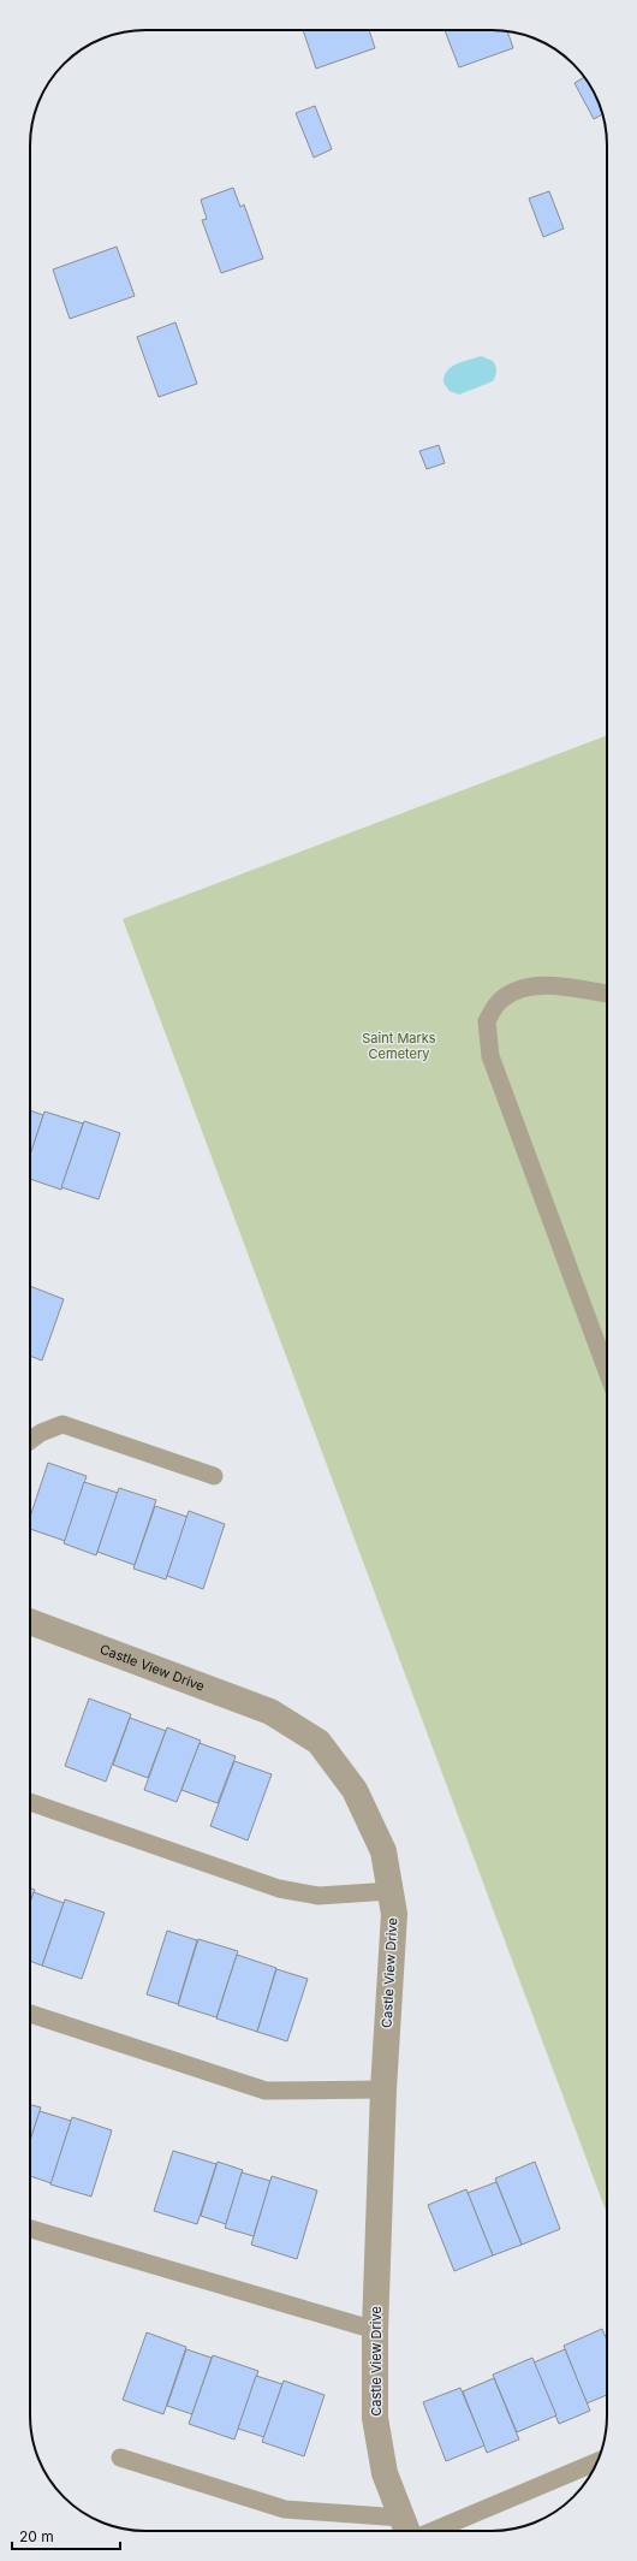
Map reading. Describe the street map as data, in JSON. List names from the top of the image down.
{
  "streets": {
    "street": ["Castle View Drive"]
  },
  "parks": ["Saint Marks Cemetery"],
  "scale_bar": "20 m"
}
